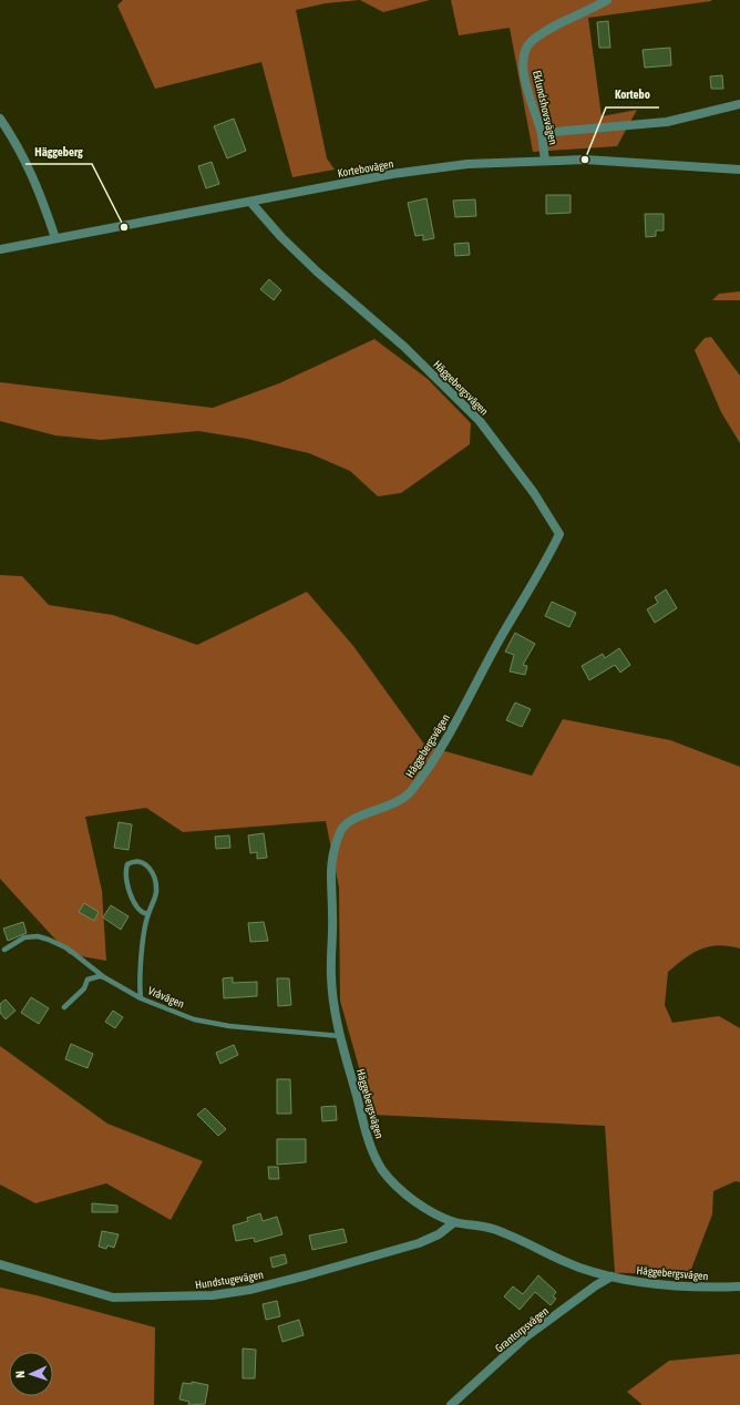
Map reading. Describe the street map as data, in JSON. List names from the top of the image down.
{
  "streets": {
    "street": [
      "Eklundshovsvägen",
      "Kortebovägen",
      "Häggebergsvägen",
      "Hundstugevägen",
      "Grantorpsvägen"
    ],
    "lane": ["Vråvägen"]
  },
  "crossings": [
    ["Eklundshovsvägen", "Kortebovägen"],
    ["Kortebovägen", "Häggebergsvägen"],
    ["Häggebergsvägen", "Vråvägen"],
    ["Häggebergsvägen", "Hundstugevägen"],
    ["Häggebergsvägen", "Grantorpsvägen"]
  ],
  "places": ["Kortebo", "Häggeberg"],
  "north": "left"
}
